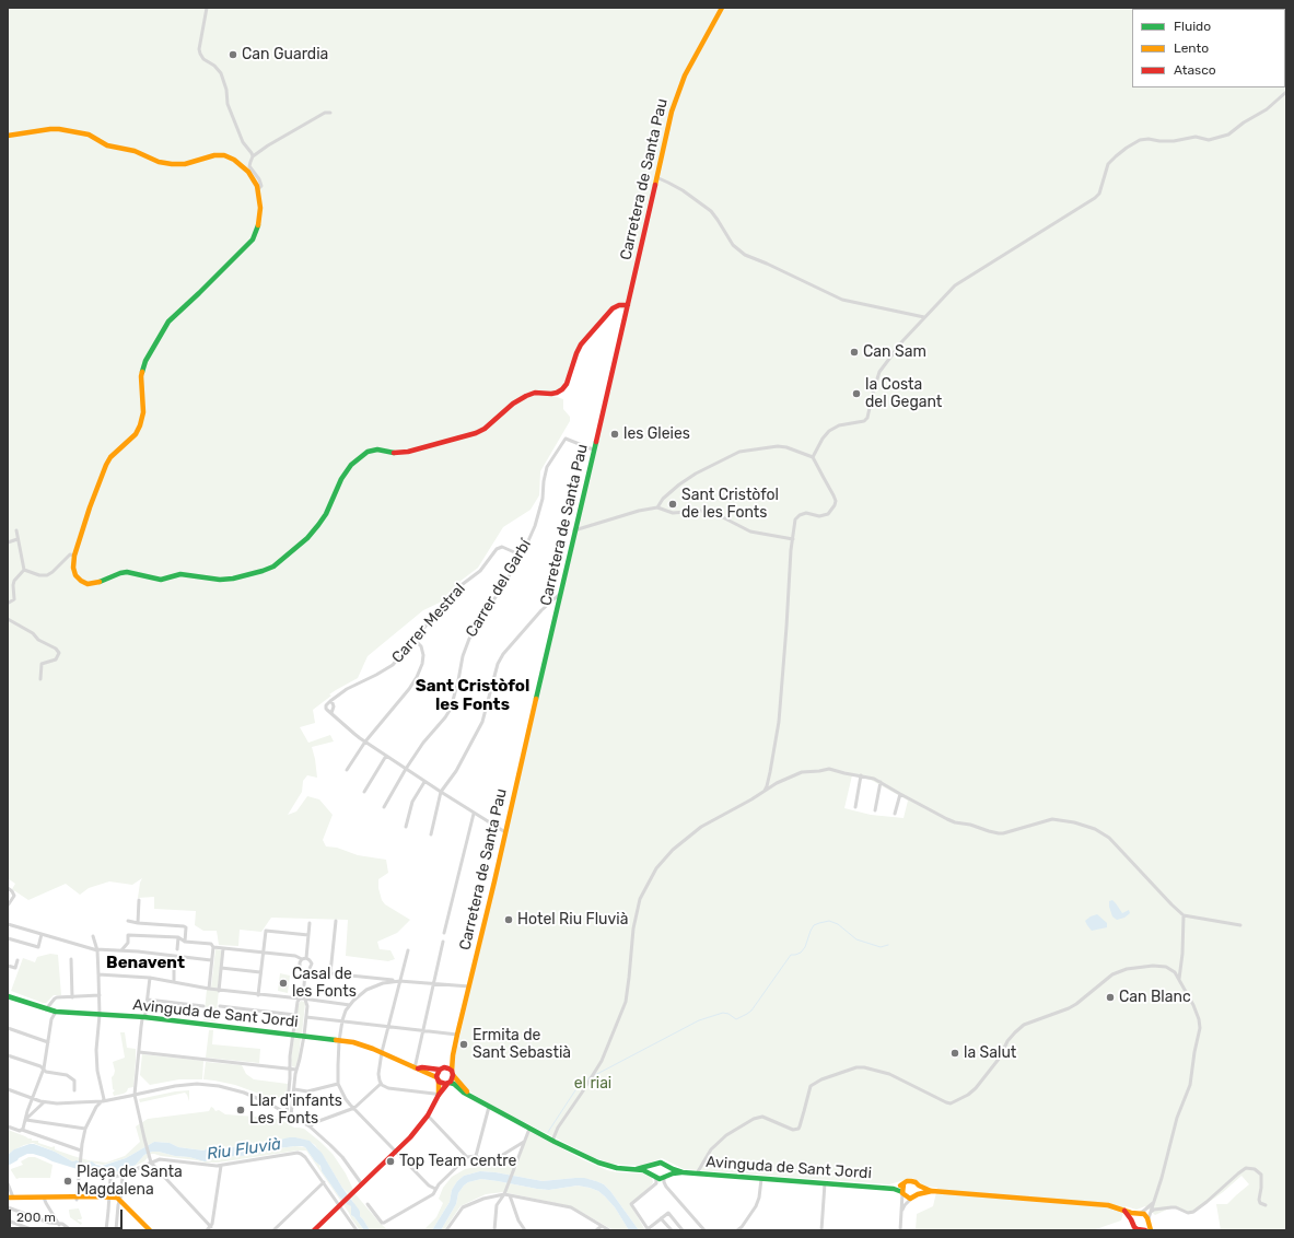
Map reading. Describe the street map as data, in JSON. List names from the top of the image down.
{
  "streets": {
    "main road": ["Carretera de Santa Pau", "Avinguda de Sant Jordi"],
    "street": ["Carrer del Garbí", "Carrer Mestral"]
  },
  "crossings": [
    ["Carretera de Santa Pau", "Carrer del Garbí"],
    ["Carretera de Santa Pau", "Avinguda de Sant Jordi"],
    ["Carrer del Garbí", "Carrer Mestral"]
  ],
  "districts": ["Sant Cristòfol les Fonts", "Benavent"],
  "water": ["Riu Fluvià"],
  "parks": ["el riai"],
  "places": [
    "Can Guardia",
    "Can Sam",
    "la Costa del Gegant",
    "les Gleies",
    "Sant Cristòfol de les Fonts",
    "Hotel Riu Fluvià",
    "Casal de les Fonts",
    "Can Blanc",
    "Ermita de Sant Sebastià",
    "la Salut",
    "Llar d'infants Les Fonts",
    "Top Team centre",
    "Plaça de Santa Magdalena"
  ],
  "legend": ["Fluido", "Lento", "Atasco"],
  "scale_bar": "200 m"
}
